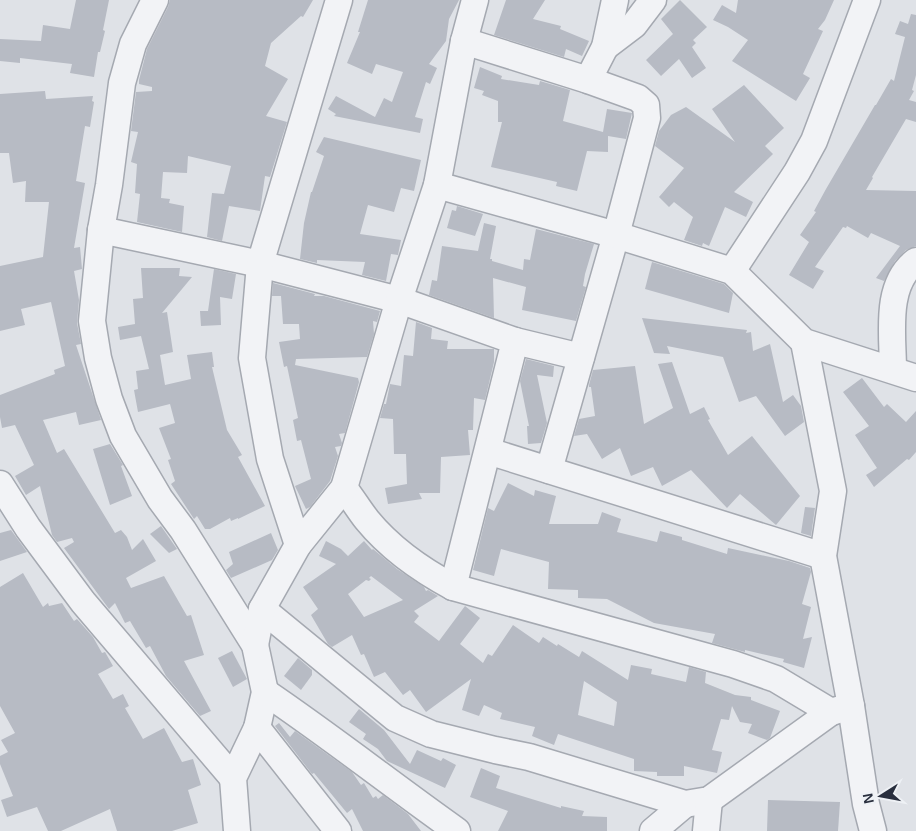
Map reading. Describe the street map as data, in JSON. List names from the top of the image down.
{
  "north": "left"
}
